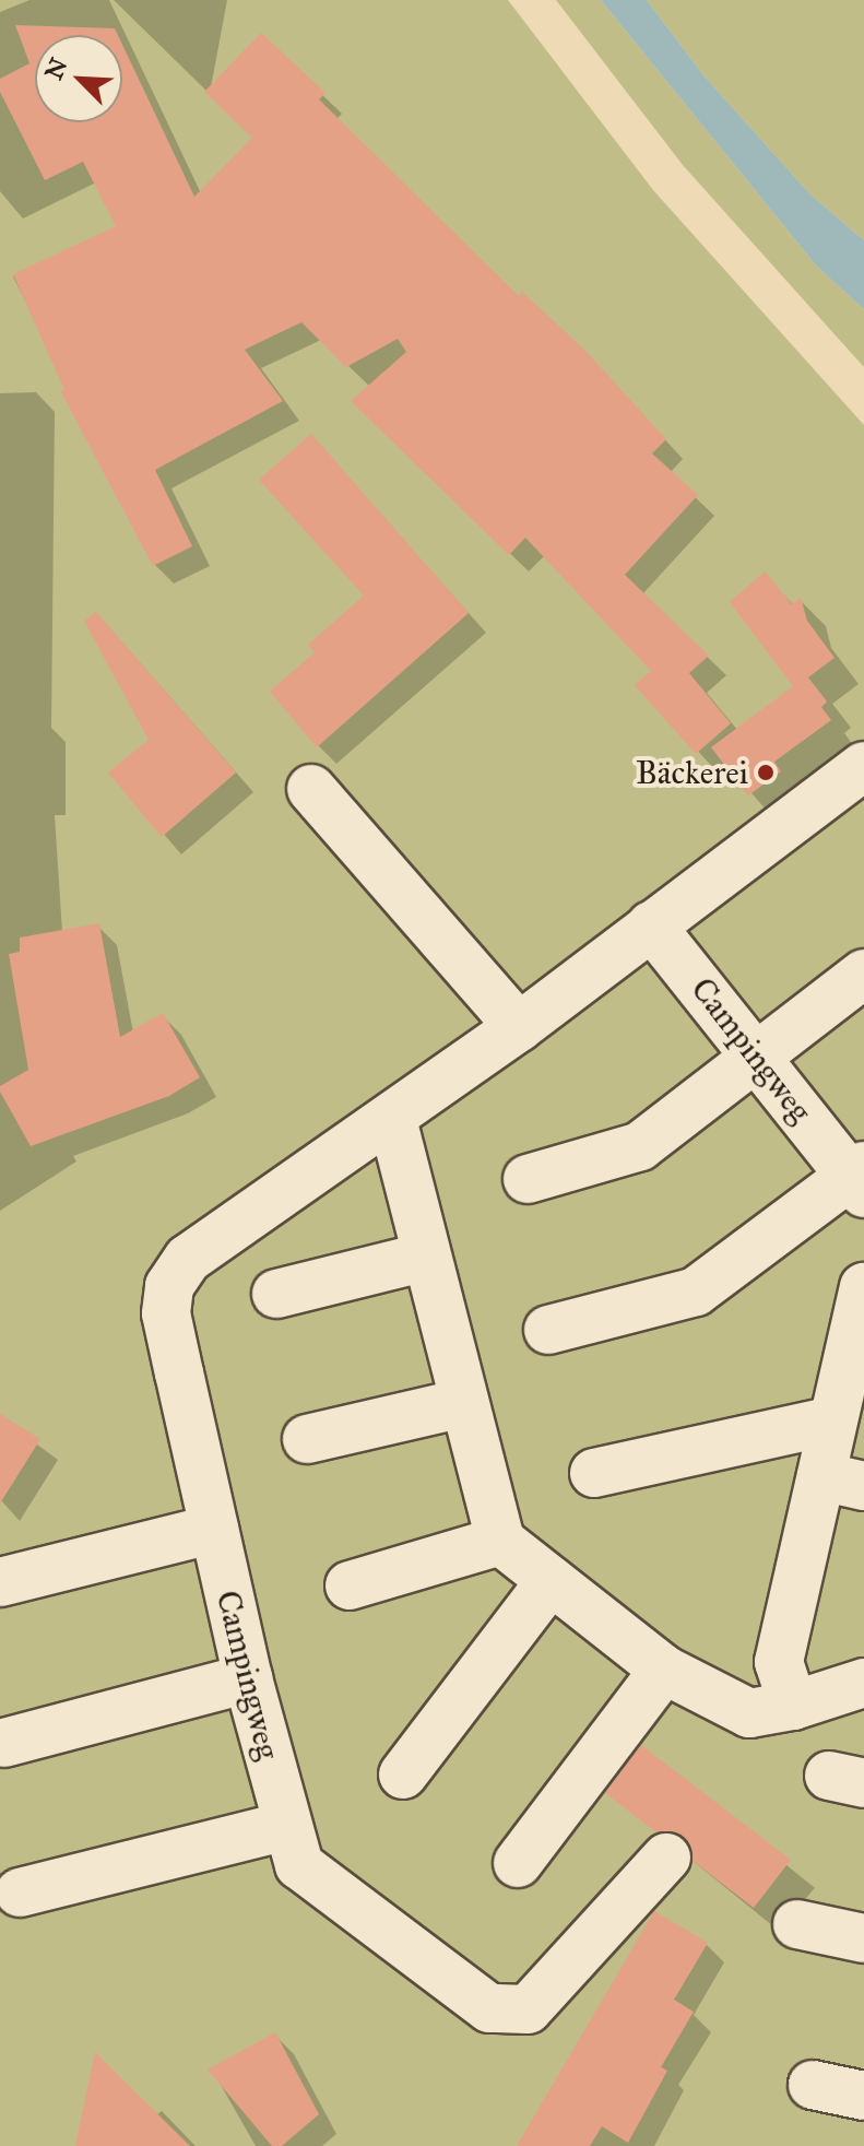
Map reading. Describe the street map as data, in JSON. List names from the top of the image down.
{
  "streets": {
    "lane": ["Campingweg"]
  },
  "places": ["Bäckerei"],
  "north": "top left"
}
